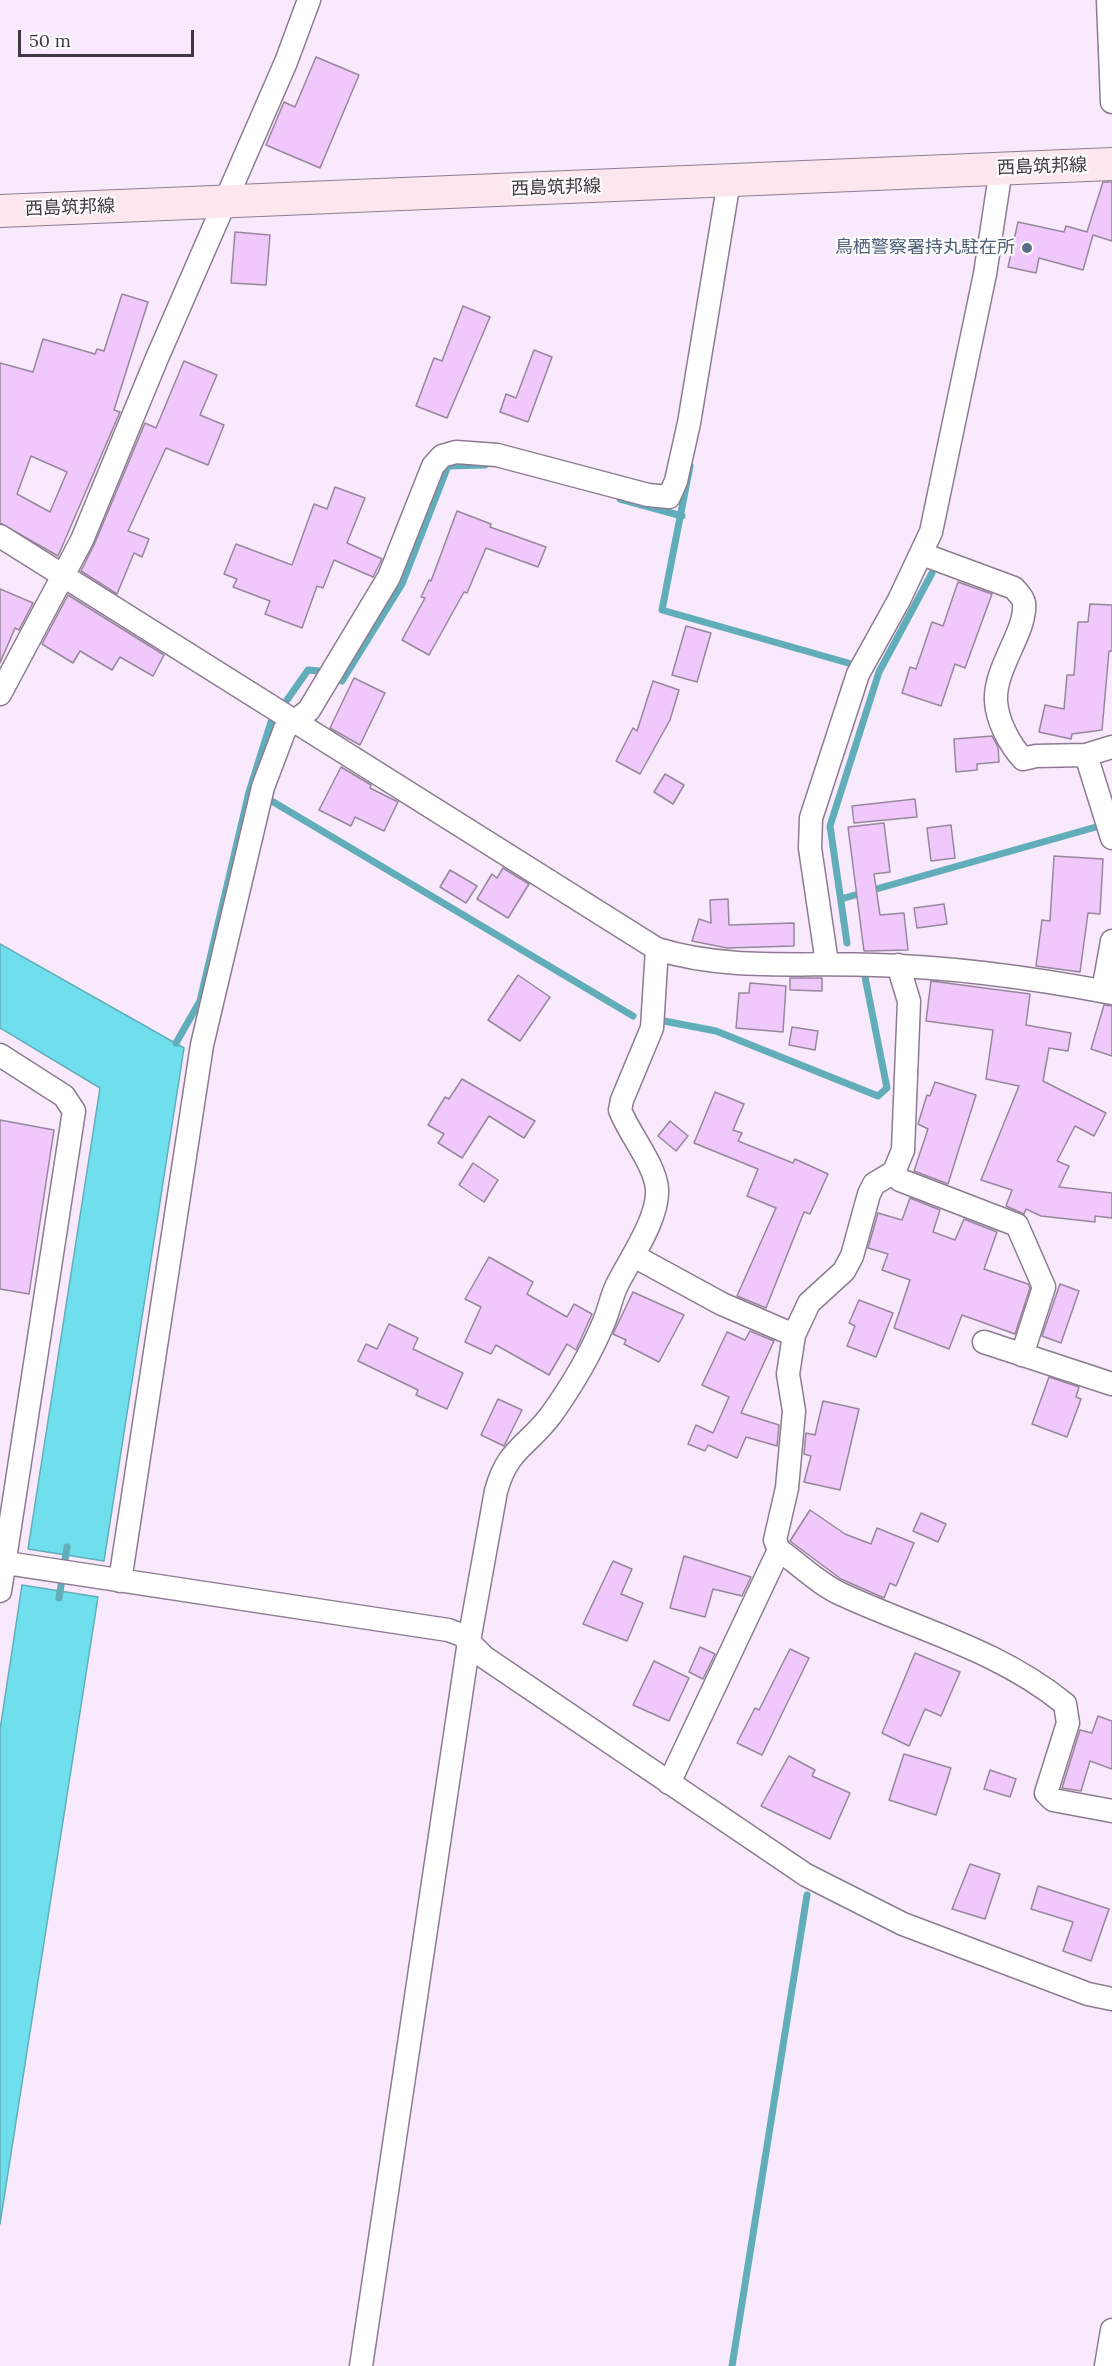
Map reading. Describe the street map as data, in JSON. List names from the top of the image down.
{
  "streets": {
    "main road": ["西島筑邦線"]
  },
  "places": ["鳥栖警察署持丸駐在所"],
  "scale_bar": "50 m"
}
